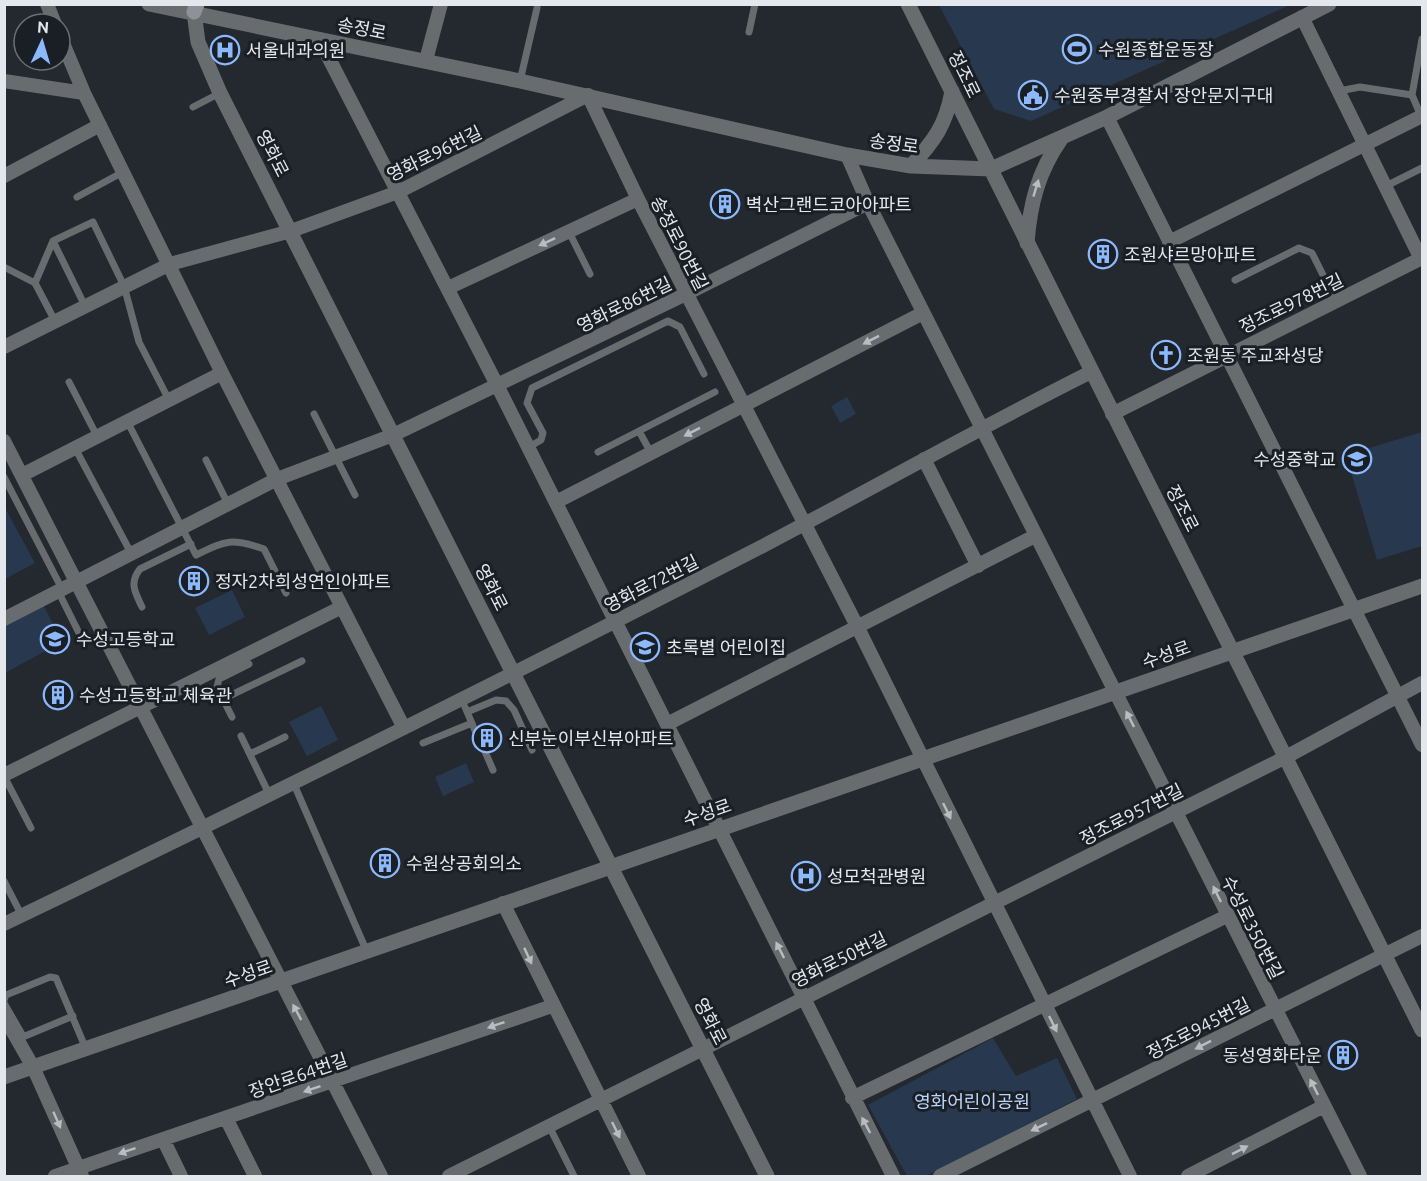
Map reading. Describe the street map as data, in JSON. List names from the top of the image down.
{
  "streets": {
    "street": [
      "송정로",
      "정조로",
      "영화로",
      "영화로96번길",
      "송정로90번길",
      "정조로978번길",
      "영화로86번길",
      "영화로72번길",
      "수성로",
      "정조로957번길",
      "수성로350번길",
      "영화로50번길",
      "정조로945번길",
      "장안로64번길"
    ]
  },
  "crossings": [
    ["송정로", "정조로"],
    ["송정로", "영화로"],
    ["송정로", "영화로96번길"],
    ["송정로", "송정로90번길"],
    ["송정로", "수성로350번길"],
    ["정조로", "정조로978번길"],
    ["정조로", "영화로72번길"],
    ["정조로", "수성로"],
    ["정조로", "정조로957번길"],
    ["정조로", "정조로945번길"],
    ["영화로", "영화로96번길"],
    ["영화로", "영화로86번길"],
    ["영화로", "영화로72번길"],
    ["영화로", "수성로"],
    ["영화로", "영화로50번길"],
    ["영화로96번길", "송정로90번길"],
    ["송정로90번길", "영화로86번길"],
    ["송정로90번길", "영화로72번길"],
    ["송정로90번길", "수성로"],
    ["송정로90번길", "정조로957번길"],
    ["송정로90번길", "영화로50번길"],
    ["송정로90번길", "정조로945번길"],
    ["영화로86번길", "수성로350번길"],
    ["영화로72번길", "수성로350번길"],
    ["수성로", "수성로350번길"],
    ["정조로957번길", "수성로350번길"],
    ["정조로957번길", "영화로50번길"],
    ["수성로350번길", "정조로945번길"]
  ],
  "one_way": ["장안로64번길"],
  "parks": ["영화어린이공원"],
  "places": {
    "sports": ["수원종합운동장"],
    "hospital": ["서울내과의원", "성모척관병원"],
    "public building": ["수원중부경찰서 장안문지구대"],
    "building": [
      "벽산그랜드코아아파트",
      "조원샤르망아파트",
      "정자2차희성연인아파트",
      "수성고등학교 체육관",
      "신부눈이부신뷰아파트",
      "수원상공회의소",
      "동성영화타운"
    ],
    "church": ["조원동 주교좌성당"],
    "school or university": ["수성중학교", "수성고등학교", "초록별 어린이집"]
  },
  "north": "top"
}
